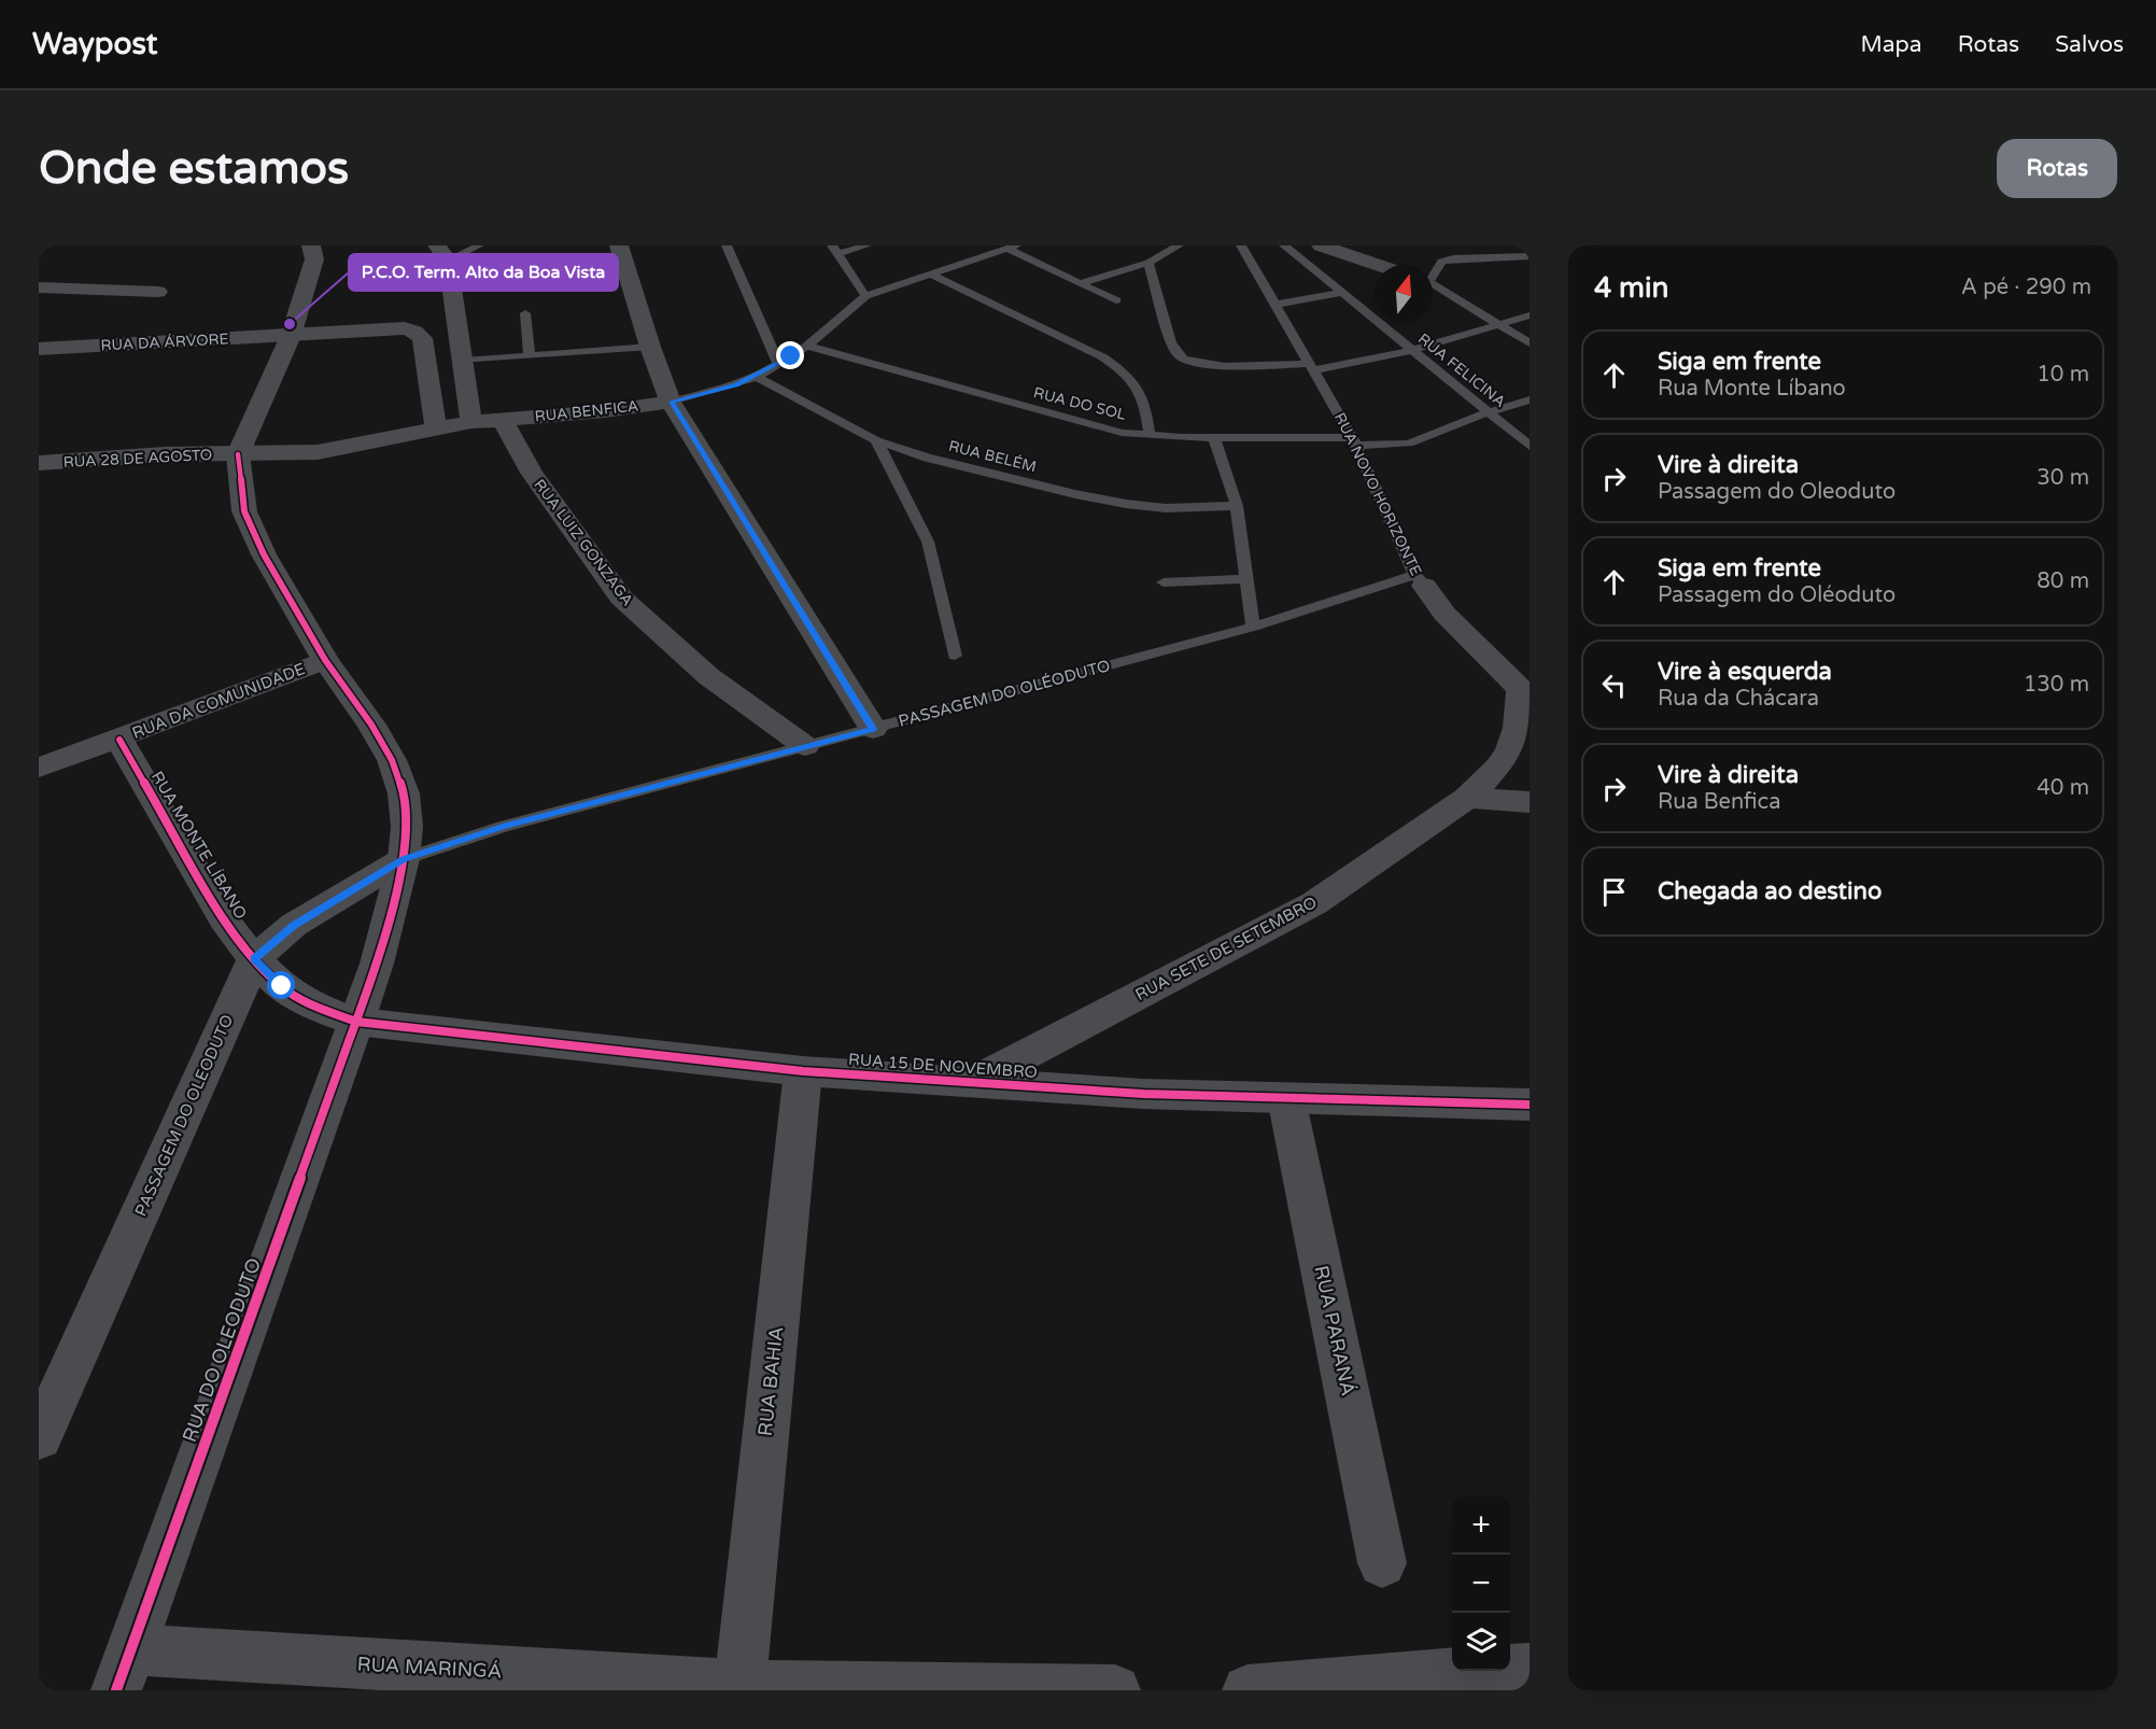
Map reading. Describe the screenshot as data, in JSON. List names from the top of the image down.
{
  "streets": {
    "street": [
      "RUA DA ÁRVORE",
      "RUA BENFICA",
      "RUA 28 DE AGOSTO",
      "RUA NOVO HORIZONTE",
      "RUA LUIZ GONZAGA",
      "RUA DA COMUNIDADE",
      "RUA MONTE LÍBANO",
      "RUA SETE DE SETEMBRO",
      "RUA 15 DE NOVEMBRO",
      "PASSAGEM DO OLEODUTO",
      "RUA PARANÁ",
      "RUA DO OLEODUTO",
      "RUA BAHIA",
      "RUA MARINGÁ"
    ],
    "lane": [
      "RUA FELICINA",
      "RUA DO SOL",
      "RUA BELÉM",
      "PASSAGEM DO OLÉODUTO"
    ]
  },
  "crossings": [
    ["RUA FELICINA", "RUA DO SOL"],
    ["RUA DO SOL", "RUA BENFICA"],
    ["RUA DO SOL", "RUA NOVO HORIZONTE"],
    ["RUA BENFICA", "RUA BELÉM"],
    ["RUA BENFICA", "RUA 28 DE AGOSTO"],
    ["RUA BENFICA", "RUA LUIZ GONZAGA"],
    ["RUA BENFICA", "RUA DO OLEODUTO"],
    ["RUA 28 DE AGOSTO", "RUA DO OLEODUTO"],
    ["RUA NOVO HORIZONTE", "PASSAGEM DO OLÉODUTO"],
    ["RUA NOVO HORIZONTE", "RUA SETE DE SETEMBRO"],
    ["RUA LUIZ GONZAGA", "PASSAGEM DO OLÉODUTO"],
    ["PASSAGEM DO OLÉODUTO", "PASSAGEM DO OLEODUTO"],
    ["PASSAGEM DO OLÉODUTO", "RUA DO OLEODUTO"],
    ["RUA DA COMUNIDADE", "RUA MONTE LÍBANO"],
    ["RUA DA COMUNIDADE", "RUA DO OLEODUTO"],
    ["RUA MONTE LÍBANO", "RUA 15 DE NOVEMBRO"],
    ["RUA MONTE LÍBANO", "PASSAGEM DO OLEODUTO"],
    ["RUA MONTE LÍBANO", "RUA DO OLEODUTO"],
    ["RUA SETE DE SETEMBRO", "RUA 15 DE NOVEMBRO"],
    ["RUA 15 DE NOVEMBRO", "RUA PARANÁ"],
    ["RUA 15 DE NOVEMBRO", "RUA DO OLEODUTO"],
    ["RUA 15 DE NOVEMBRO", "RUA BAHIA"],
    ["PASSAGEM DO OLEODUTO", "RUA DO OLEODUTO"],
    ["RUA DO OLEODUTO", "RUA MARINGÁ"],
    ["RUA BAHIA", "RUA MARINGÁ"]
  ],
  "places": ["P.C.O. Term. Alto da Boa Vista"],
  "north": "top",
  "page": {
    "header": "Waypost",
    "nav": ["Mapa", "Rotas", "Salvos"],
    "buttons": "Rotas",
    "title": "Onde estamos",
    "heading": ["4 min", "A pé · 290 m"],
    "list": [
      ["Siga em frente", "Rua Monte Líbano", "10 m"],
      ["Vire à direita", "Passagem do Oleoduto", "30 m"],
      ["Siga em frente", "Passagem do Oléoduto", "80 m"],
      ["Vire à esquerda", "Rua da Chácara", "130 m"],
      ["Vire à direita", "Rua Benfica", "40 m"],
      "Chegada ao destino"
    ],
    "map_buttons": ["+", "−"]
  }
}
